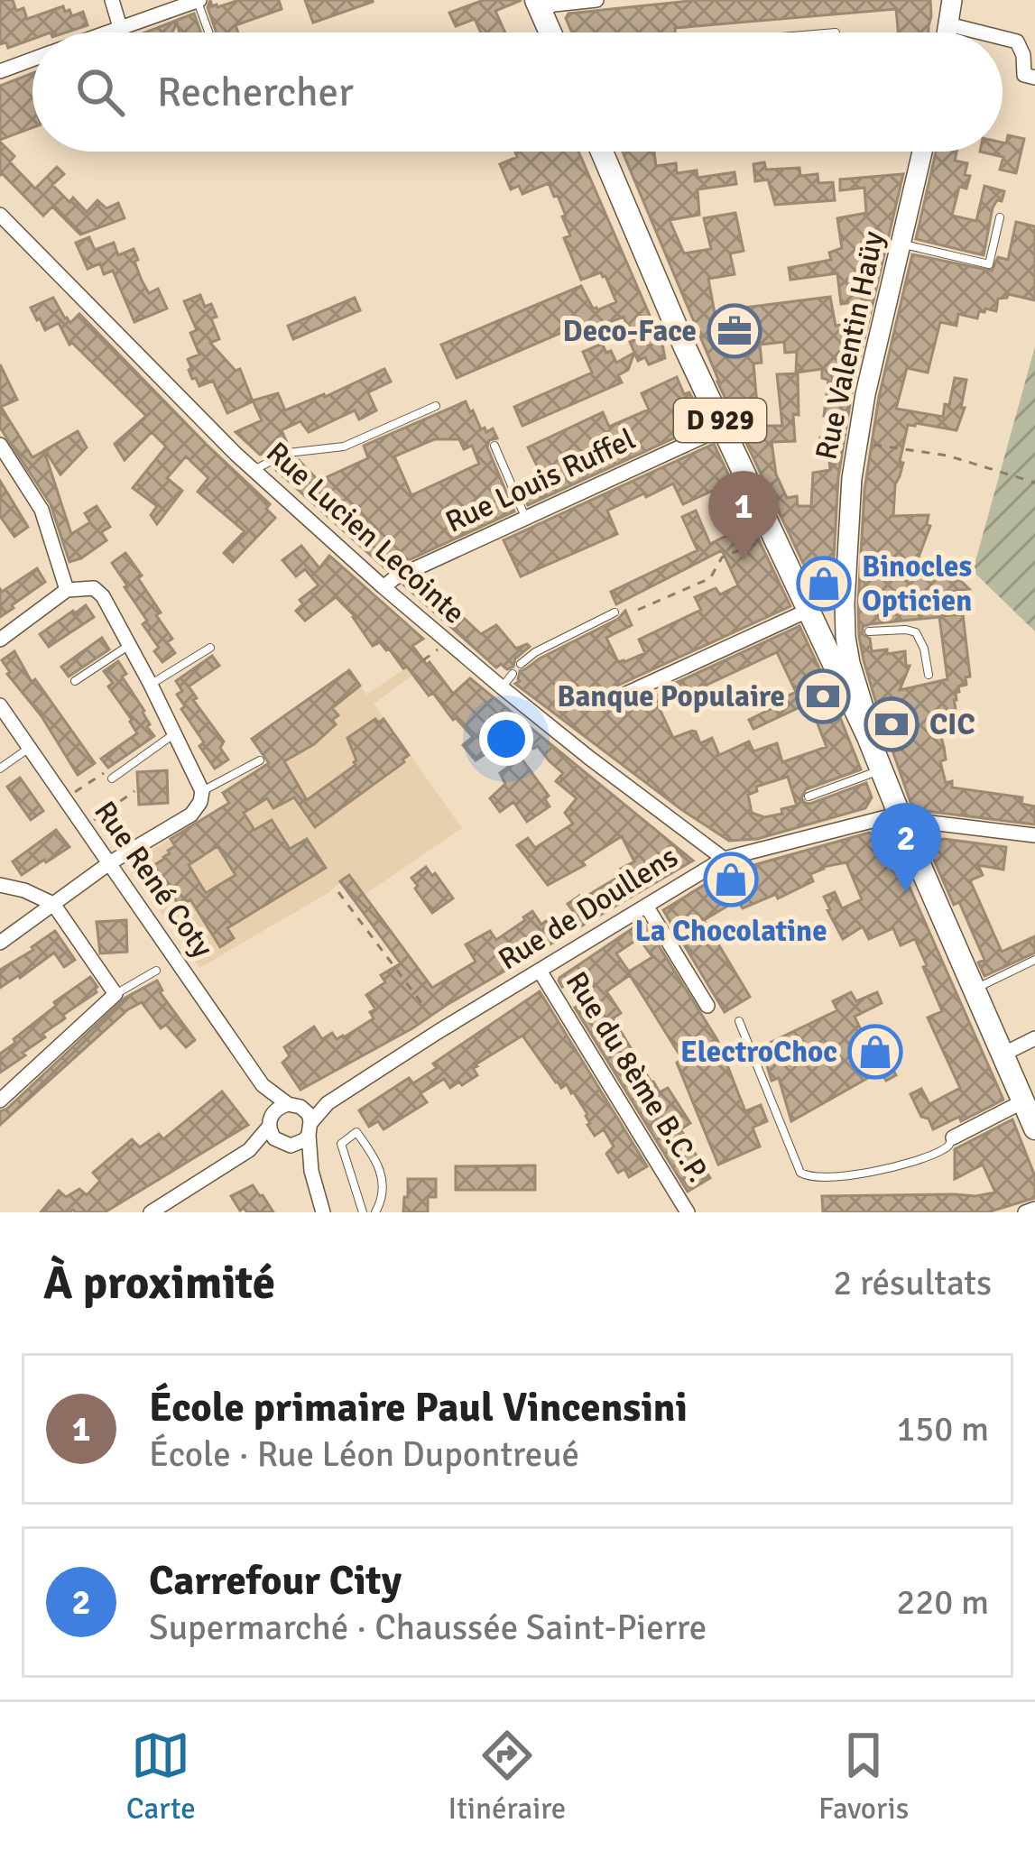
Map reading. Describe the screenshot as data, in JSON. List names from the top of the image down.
{
  "streets": {
    "main road": ["D 929"],
    "street": [
      "Rue Valentin Haüy",
      "Rue Louis Ruffel",
      "Rue Lucien Lecointe",
      "Rue René Coty",
      "Rue de Doullens",
      "Rue du 8ème B.C.P."
    ]
  },
  "crossings": [
    ["Rue Valentin Haüy", "D 929"],
    ["D 929", "Rue Louis Ruffel"],
    ["D 929", "Rue de Doullens"],
    ["Rue Louis Ruffel", "Rue Lucien Lecointe"],
    ["Rue Lucien Lecointe", "Rue de Doullens"],
    ["Rue René Coty", "Rue de Doullens"],
    ["Rue de Doullens", "Rue du 8ème B.C.P."]
  ],
  "places": {
    "office": ["Deco-Face"],
    "shop": ["Binocles Opticien", "La Chocolatine", "ElectroChoc"],
    "bank": ["Banque Populaire", "CIC"]
  },
  "page": {
    "search": "Rechercher",
    "pins": ["1", "2"],
    "heading": ["À proximité", "2 résultats"],
    "list": [
      {
        "mark": "1",
        "name": "École primaire Paul Vincensini",
        "note": "École · Rue Léon Dupontreué",
        "value": "150 m"
      },
      {
        "mark": "2",
        "name": "Carrefour City",
        "note": "Supermarché · Chaussée Saint-Pierre",
        "value": "220 m"
      }
    ],
    "nav": ["Carte", "Itinéraire", "Favoris"]
  }
}
